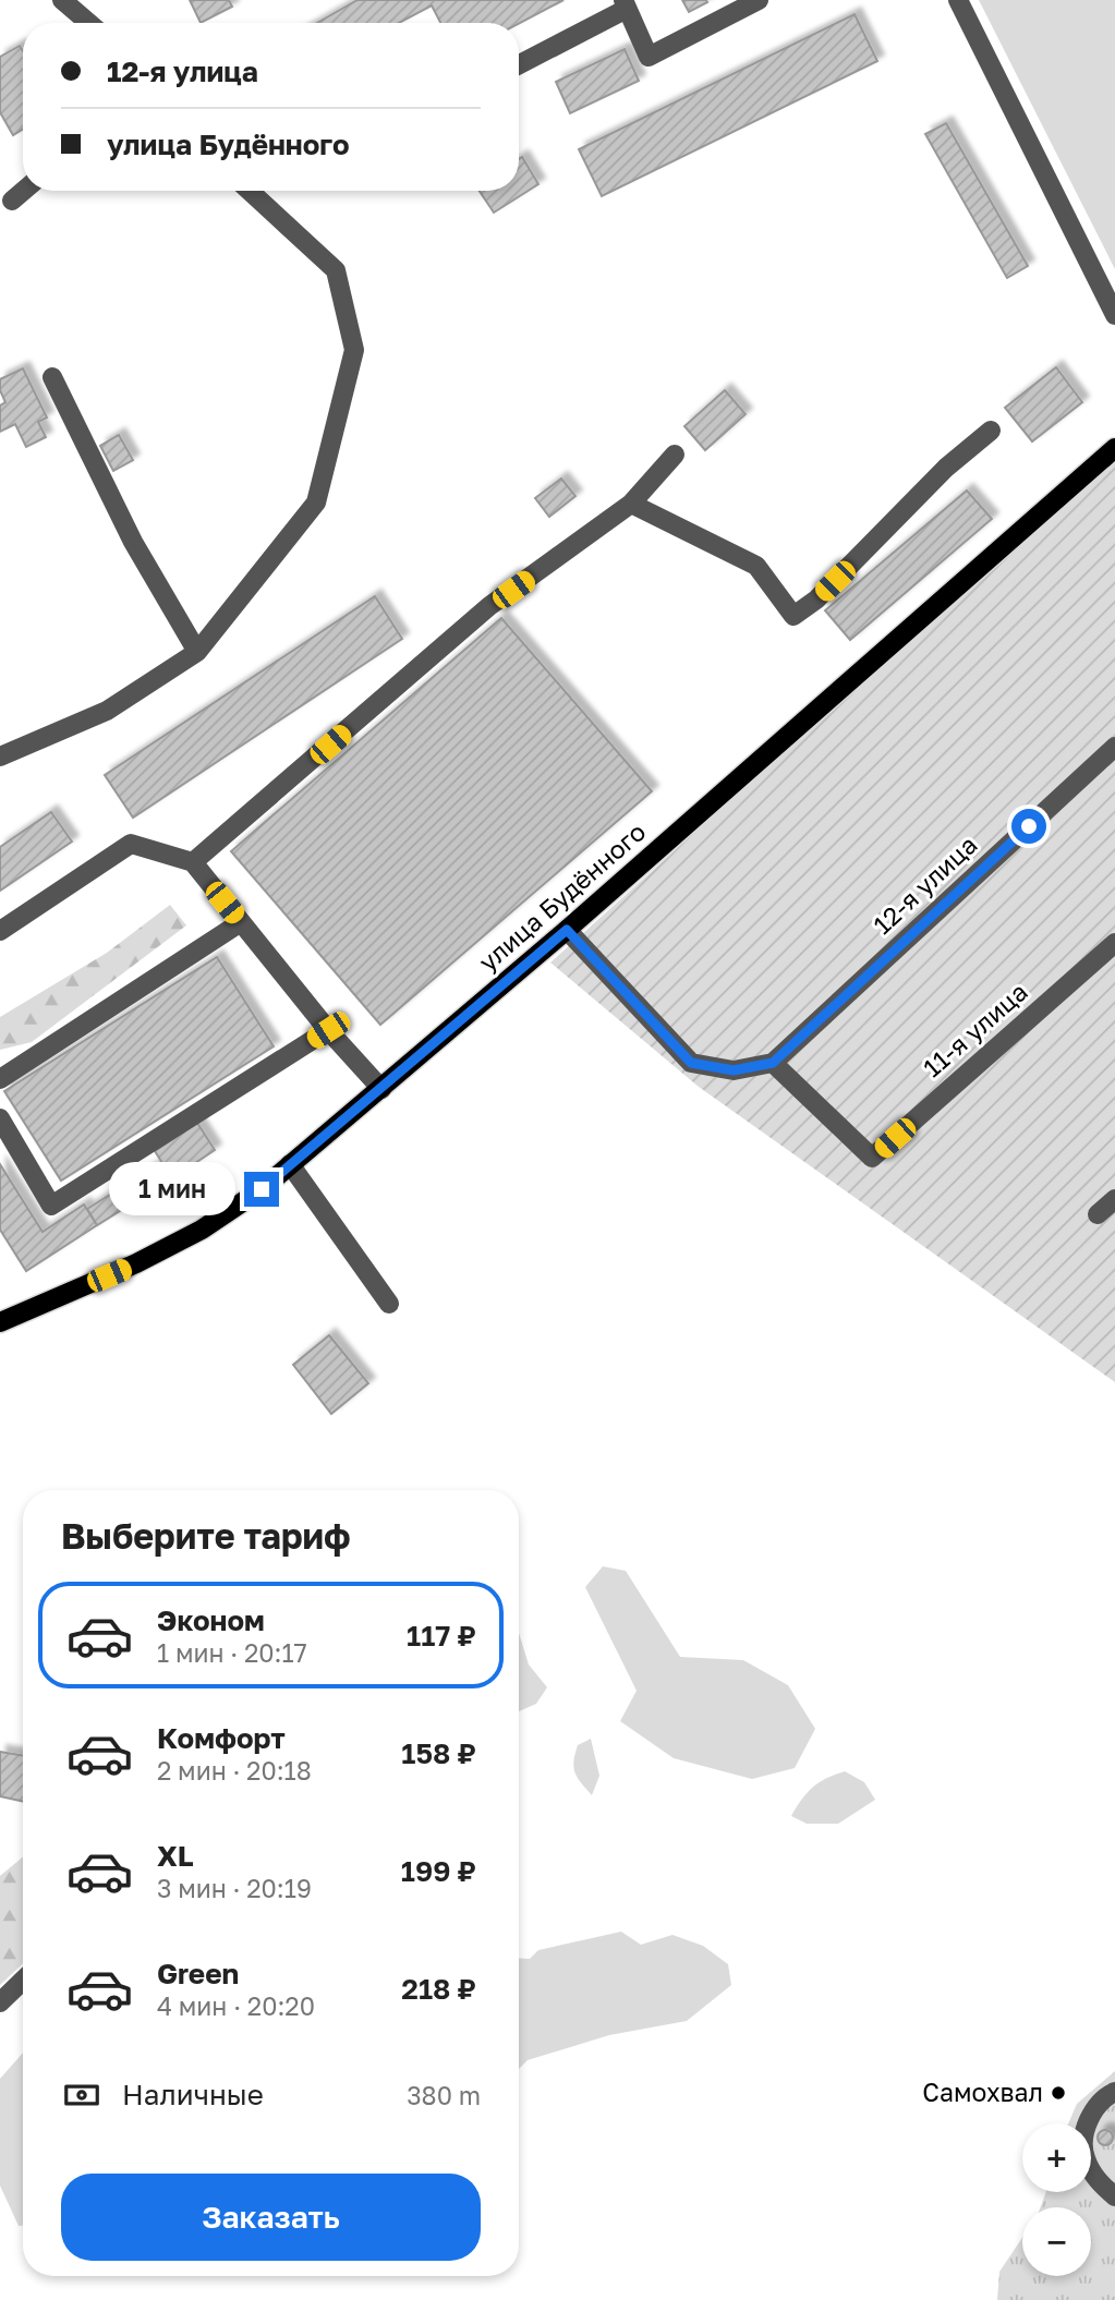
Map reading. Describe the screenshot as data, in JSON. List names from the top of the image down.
{
  "streets": {
    "main road": ["улица Будённого"],
    "street": ["12-я улица", "11-я улица"]
  },
  "crossings": [
    ["12-я улица", "11-я улица"]
  ],
  "places": ["Самохвал"],
  "page": {
    "banner": ["12-я улица", "улица Будённого"],
    "bubble": "1 мин",
    "heading": "Выберите тариф",
    "list": [
      {
        "name": "Эконом",
        "note": "1 мин · 20:17",
        "value": "117 ₽"
      },
      {
        "name": "Комфорт",
        "note": "2 мин · 20:18",
        "value": "158 ₽"
      },
      {
        "name": "XL",
        "note": "3 мин · 20:19",
        "value": "199 ₽"
      },
      {
        "name": "Green",
        "note": "4 мин · 20:20",
        "value": "218 ₽"
      }
    ],
    "pay": ["Наличные", "380 m"],
    "map_buttons": ["+", "−"],
    "buttons": "Заказать"
  }
}
